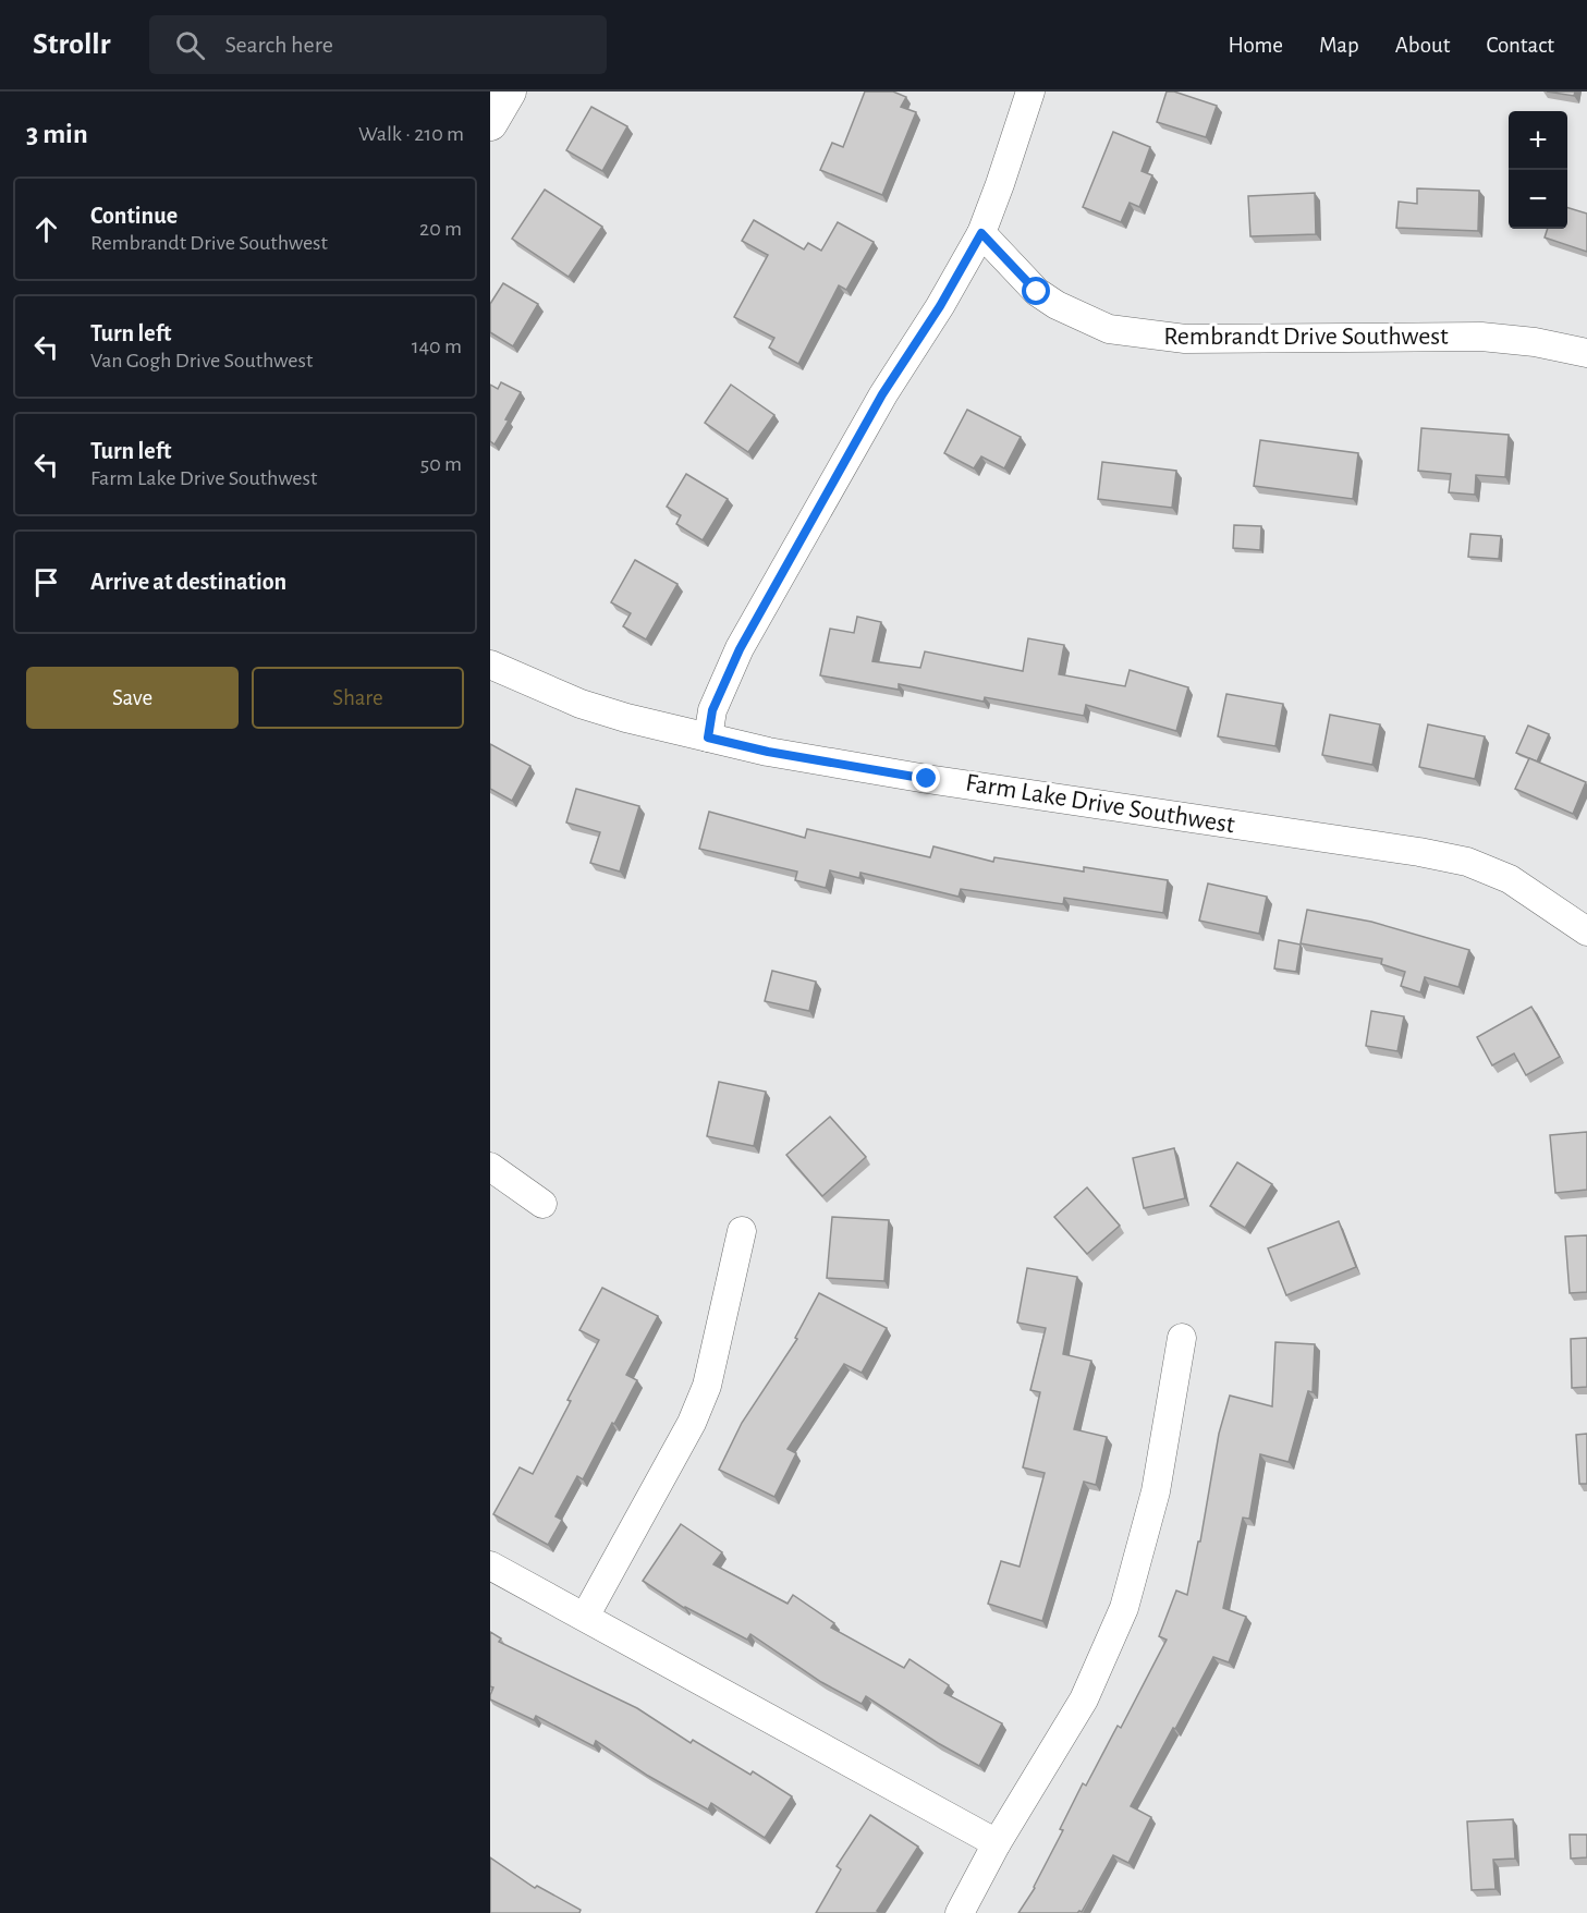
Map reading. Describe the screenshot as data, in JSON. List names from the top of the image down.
{
  "streets": {
    "street": ["Rembrandt Drive Southwest", "Farm Lake Drive Southwest"]
  },
  "page": {
    "header": "Strollr",
    "search": "Search here",
    "nav": [
      "Home",
      "Map",
      "About",
      "Contact"
    ],
    "heading": ["3 min", "Walk · 210 m"],
    "map_buttons": ["+", "−"],
    "list": [
      ["Continue", "Rembrandt Drive Southwest", "20 m"],
      ["Turn left", "Van Gogh Drive Southwest", "140 m"],
      ["Turn left", "Farm Lake Drive Southwest", "50 m"],
      "Arrive at destination"
    ],
    "buttons": ["Save", "Share"]
  }
}
